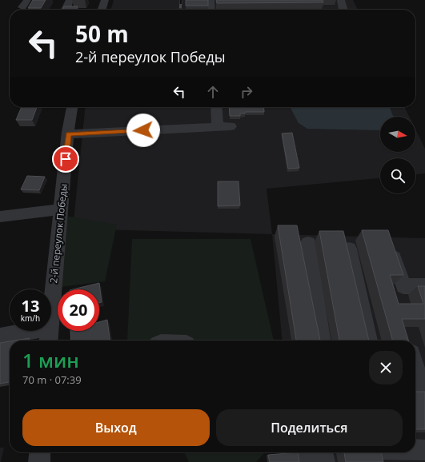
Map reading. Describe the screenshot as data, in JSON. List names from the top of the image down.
{
  "streets": {
    "street": ["2-й переулок Победы"]
  },
  "north": "right",
  "page": {
    "turn": ["50 m", "2-й переулок Победы"],
    "speed": "13 km/h",
    "limit": "20",
    "heading": ["1 мин", "70 m · 07:39"],
    "buttons": ["Выход", "Поделиться"]
  }
}
